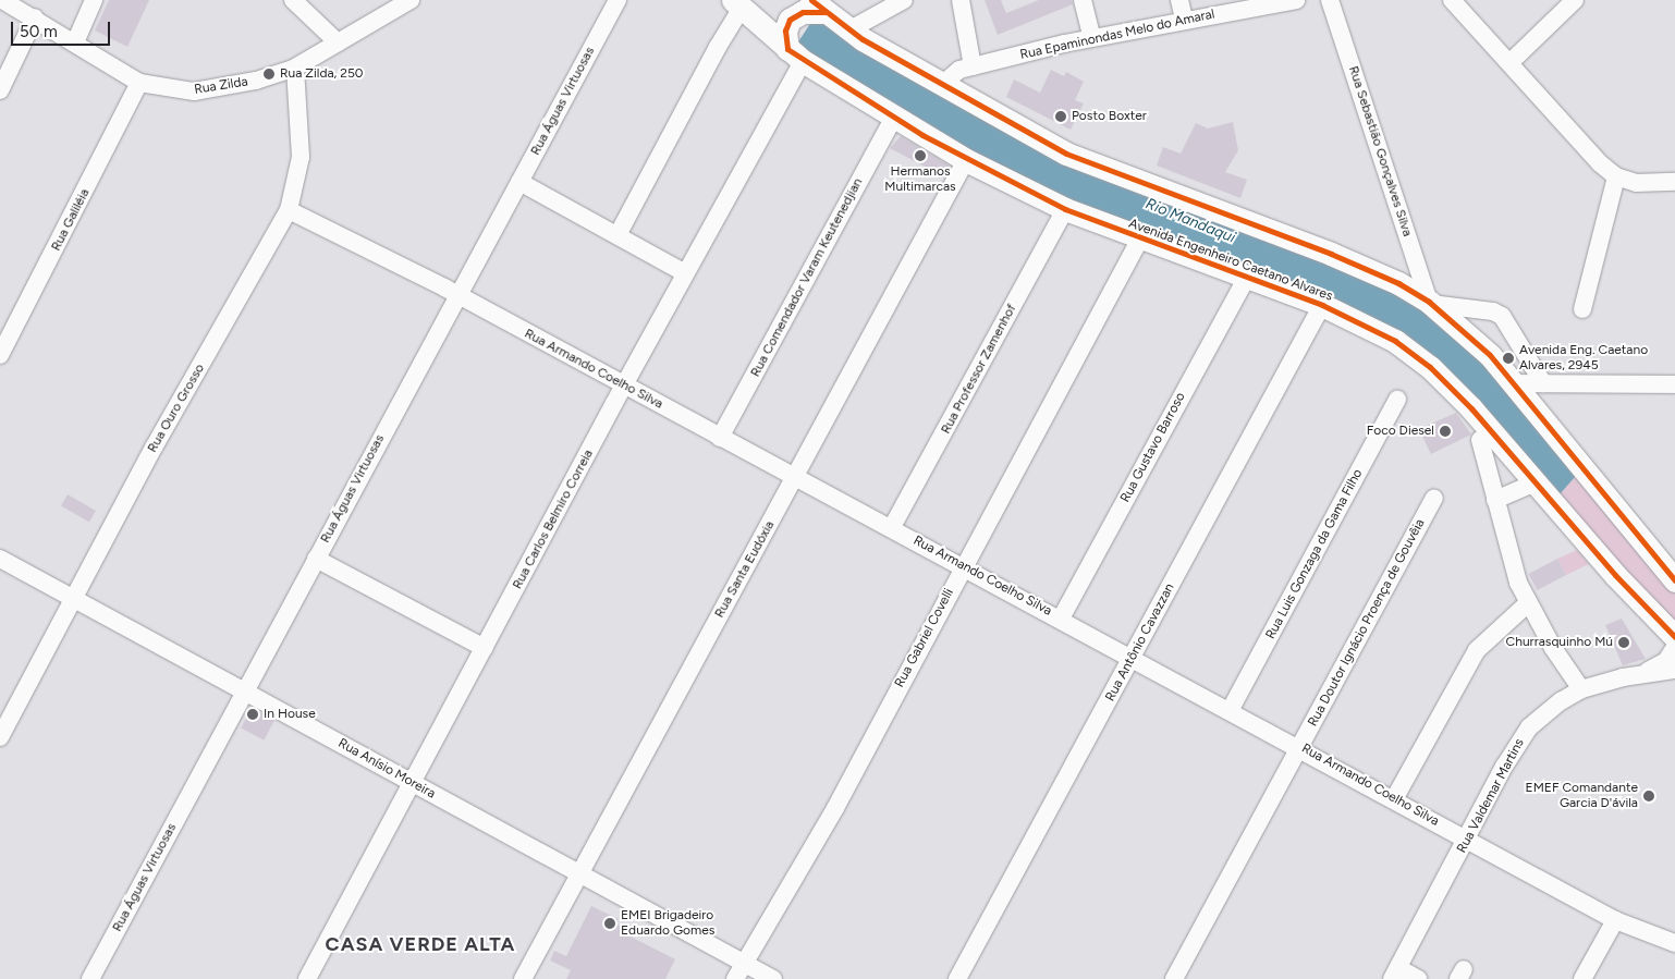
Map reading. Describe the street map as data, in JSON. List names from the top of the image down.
{
  "streets": {
    "main road": ["Avenida Engenheiro Caetano Alvares"],
    "street": [
      "Rua Epaminondas Melo do Amaral",
      "Rua Zilda",
      "Rua Águas Virtuosas",
      "Rua Sebastião Gonçalves Silva",
      "Rua Galiléia",
      "Rua Comendador Varam Keutenedjian",
      "Rua Armando Coelho Silva",
      "Rua Professor Zamenhof",
      "Rua Ouro Grosso",
      "Rua Gustavo Barroso",
      "Rua Carlos Belmiro Correia",
      "Rua Luis Gonzaga da Gama Filho",
      "Rua Santa Eudóxia",
      "Rua Doutor Ignácio Proença de Gouvêia",
      "Rua Gabriel Covelli",
      "Rua Antônio Cavazzan",
      "Rua Anísio Moreira",
      "Rua Valdemar Martins"
    ]
  },
  "crossings": [
    ["Rua Zilda", "Rua Galiléia"],
    ["Rua Zilda", "Rua Ouro Grosso"],
    ["Rua Águas Virtuosas", "Rua Armando Coelho Silva"],
    ["Rua Águas Virtuosas", "Rua Anísio Moreira"],
    ["Avenida Engenheiro Caetano Alvares", "Rua Comendador Varam Keutenedjian"],
    ["Avenida Engenheiro Caetano Alvares", "Rua Professor Zamenhof"],
    ["Avenida Engenheiro Caetano Alvares", "Rua Gustavo Barroso"],
    ["Avenida Engenheiro Caetano Alvares", "Rua Carlos Belmiro Correia"],
    ["Avenida Engenheiro Caetano Alvares", "Rua Santa Eudóxia"],
    ["Avenida Engenheiro Caetano Alvares", "Rua Gabriel Covelli"],
    ["Avenida Engenheiro Caetano Alvares", "Rua Antônio Cavazzan"],
    ["Rua Comendador Varam Keutenedjian", "Rua Armando Coelho Silva"],
    ["Rua Armando Coelho Silva", "Rua Professor Zamenhof"],
    ["Rua Armando Coelho Silva", "Rua Ouro Grosso"],
    ["Rua Armando Coelho Silva", "Rua Gustavo Barroso"],
    ["Rua Armando Coelho Silva", "Rua Carlos Belmiro Correia"],
    ["Rua Armando Coelho Silva", "Rua Luis Gonzaga da Gama Filho"],
    ["Rua Armando Coelho Silva", "Rua Santa Eudóxia"],
    ["Rua Armando Coelho Silva", "Rua Doutor Ignácio Proença de Gouvêia"],
    ["Rua Armando Coelho Silva", "Rua Gabriel Covelli"],
    ["Rua Armando Coelho Silva", "Rua Antônio Cavazzan"],
    ["Rua Armando Coelho Silva", "Rua Valdemar Martins"],
    ["Rua Ouro Grosso", "Rua Anísio Moreira"],
    ["Rua Carlos Belmiro Correia", "Rua Anísio Moreira"],
    ["Rua Santa Eudóxia", "Rua Anísio Moreira"],
    ["Rua Gabriel Covelli", "Rua Anísio Moreira"]
  ],
  "districts": ["CASA VERDE ALTA"],
  "water": ["Rio Mandaqui"],
  "places": [
    "Rua Zilda, 250",
    "Posto Boxter",
    "Hermanos Multimarcas",
    "Avenida Eng. Caetano Alvares, 2945",
    "Foco Diesel",
    "Churrasquinho Mú",
    "In House",
    "EMEF Comandante Garcia D'ávila",
    "EMEI Brigadeiro Eduardo Gomes"
  ],
  "scale_bar": "50 m"
}
